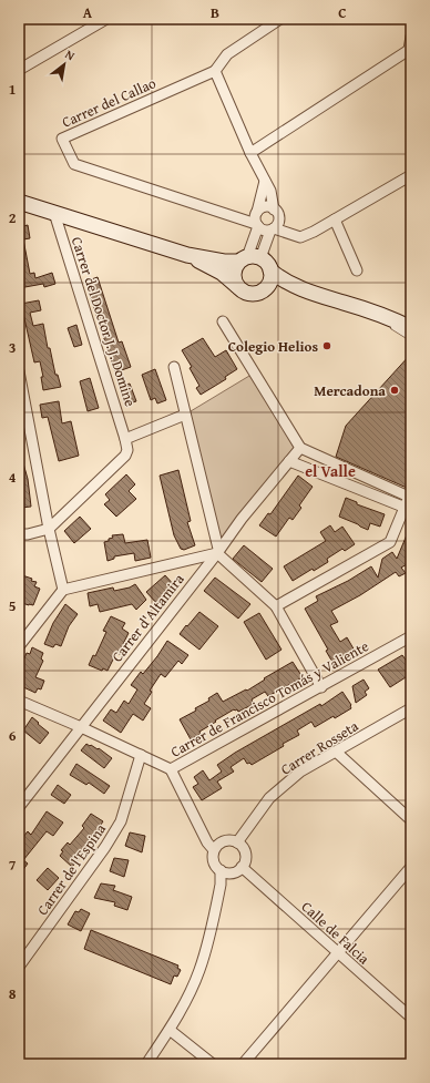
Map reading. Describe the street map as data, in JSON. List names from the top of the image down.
{
  "streets": {
    "street": [
      "Carrer del Callao",
      "Carrer del Doctor J. J. Domine",
      "Carrer d'Altamira",
      "Carrer de Francisco Tomás y Valiente",
      "Carrer Rosseta",
      "Carrer de l'Espina",
      "Calle de Falcia"
    ]
  },
  "crossings": [
    ["Carrer d'Altamira", "Carrer de Francisco Tomás y Valiente"],
    ["Carrer de Francisco Tomás y Valiente", "Carrer de l'Espina"],
    ["Carrer Rosseta", "Calle de Falcia"]
  ],
  "districts": ["el Valle"],
  "places": ["Colegio Helios", "Mercadona"],
  "north": "top right",
  "grid": {
    "columns": ["A", "B", "C"],
    "rows": [
      "1",
      "2",
      "3",
      "4",
      "5",
      "6",
      "7",
      "8"
    ]
  }
}
